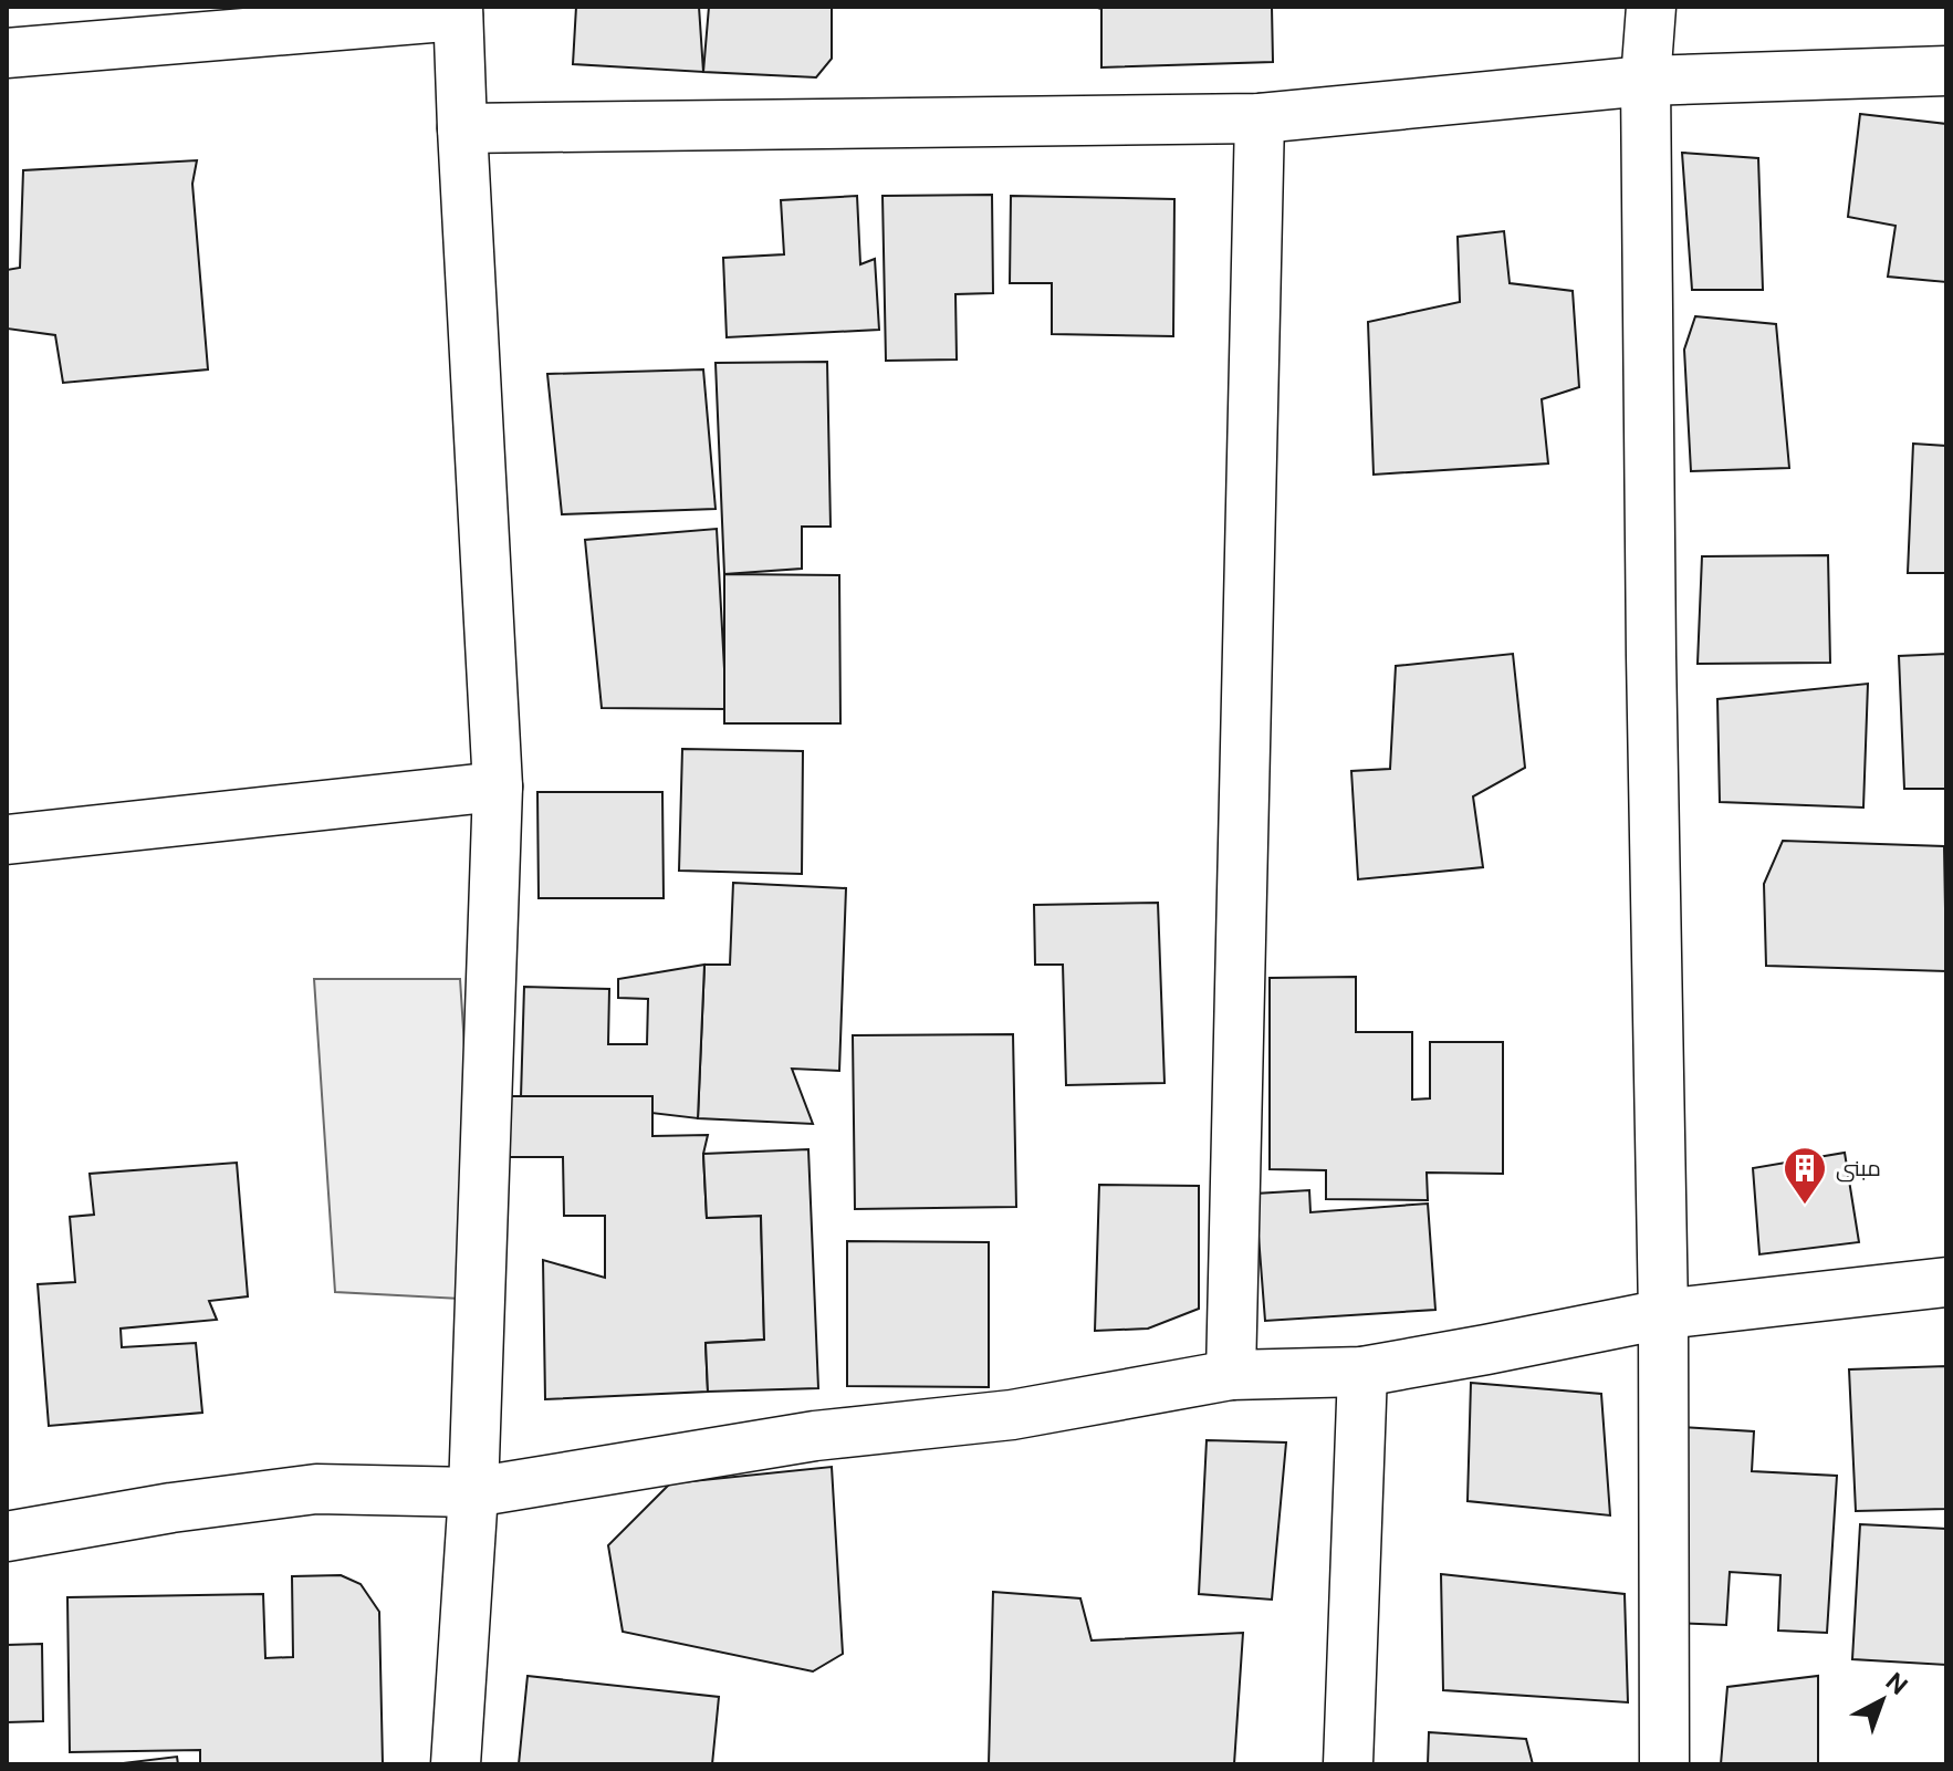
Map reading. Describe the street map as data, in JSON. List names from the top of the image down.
{
  "places": {
    "building": ["مبنى"]
  },
  "north": "top right"
}
